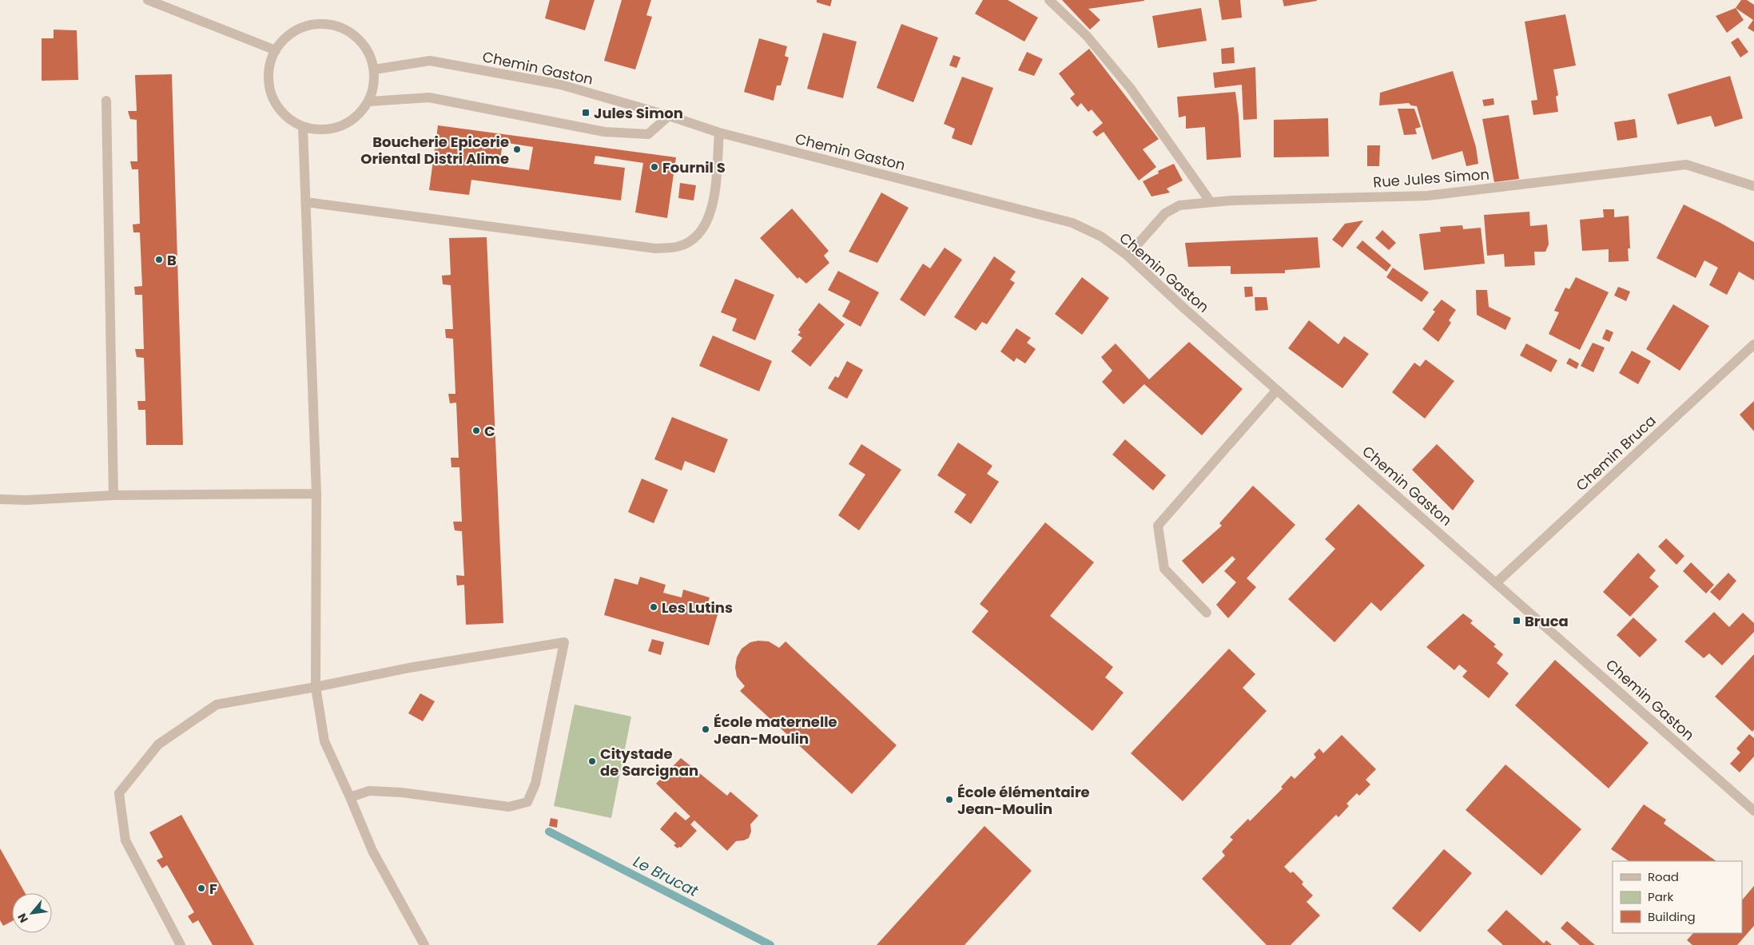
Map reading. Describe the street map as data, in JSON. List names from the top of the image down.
{
  "streets": {
    "street": ["Chemin Gaston", "Rue Jules Simon", "Chemin Bruca"]
  },
  "crossings": [
    ["Chemin Gaston", "Rue Jules Simon"],
    ["Chemin Gaston", "Chemin Bruca"]
  ],
  "water": ["Le Brucat"],
  "places": {
    "transit": ["Jules Simon", "Bruca"],
    "other": [
      "Boucherie Epicerie Oriental Distri Alime",
      "Fournil S",
      "B",
      "C",
      "Les Lutins",
      "École maternelle Jean-Moulin",
      "Citystade de Sarcignan",
      "École élémentaire Jean-Moulin",
      "F"
    ]
  },
  "legend": ["Road", "Park", "Building"],
  "north": "bottom left"
}
